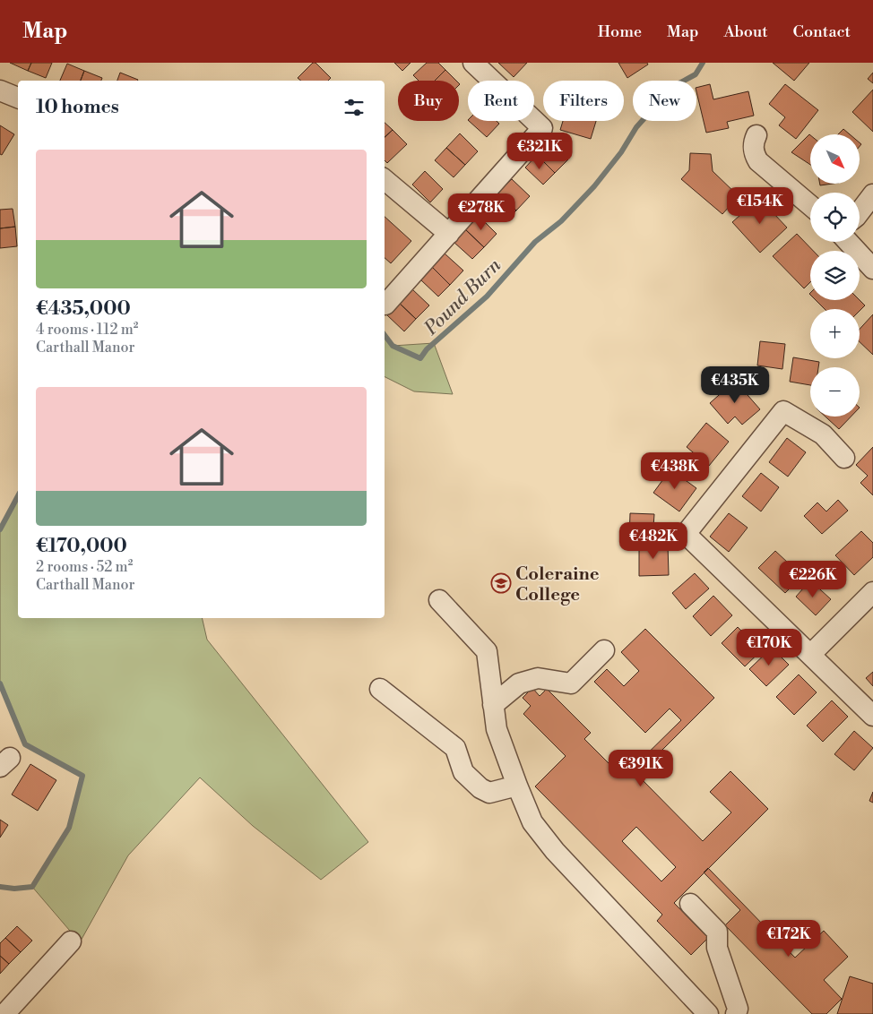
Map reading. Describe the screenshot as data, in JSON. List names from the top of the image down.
{
  "water": ["Pound Burn"],
  "places": {
    "school or university": ["Coleraine College"]
  },
  "north": "bottom right",
  "page": {
    "header": "Map",
    "nav": [
      "Home",
      "Map",
      "About",
      "Contact"
    ],
    "chip": [
      "Buy",
      "Rent",
      "Filters",
      "New"
    ],
    "heading": "10 homes",
    "price": [
      "€321K",
      "€154K",
      "€278K",
      "€435K",
      "€438K",
      "€482K",
      "€226K",
      "€170K",
      "€391K",
      "€172K"
    ],
    "map_buttons": ["+", "−"],
    "list": [
      {
        "name": "€435,000",
        "note": "4 rooms · 112 m² · Carthall Manor"
      },
      {
        "name": "€170,000",
        "note": "2 rooms · 52 m² · Carthall Manor"
      }
    ]
  }
}
